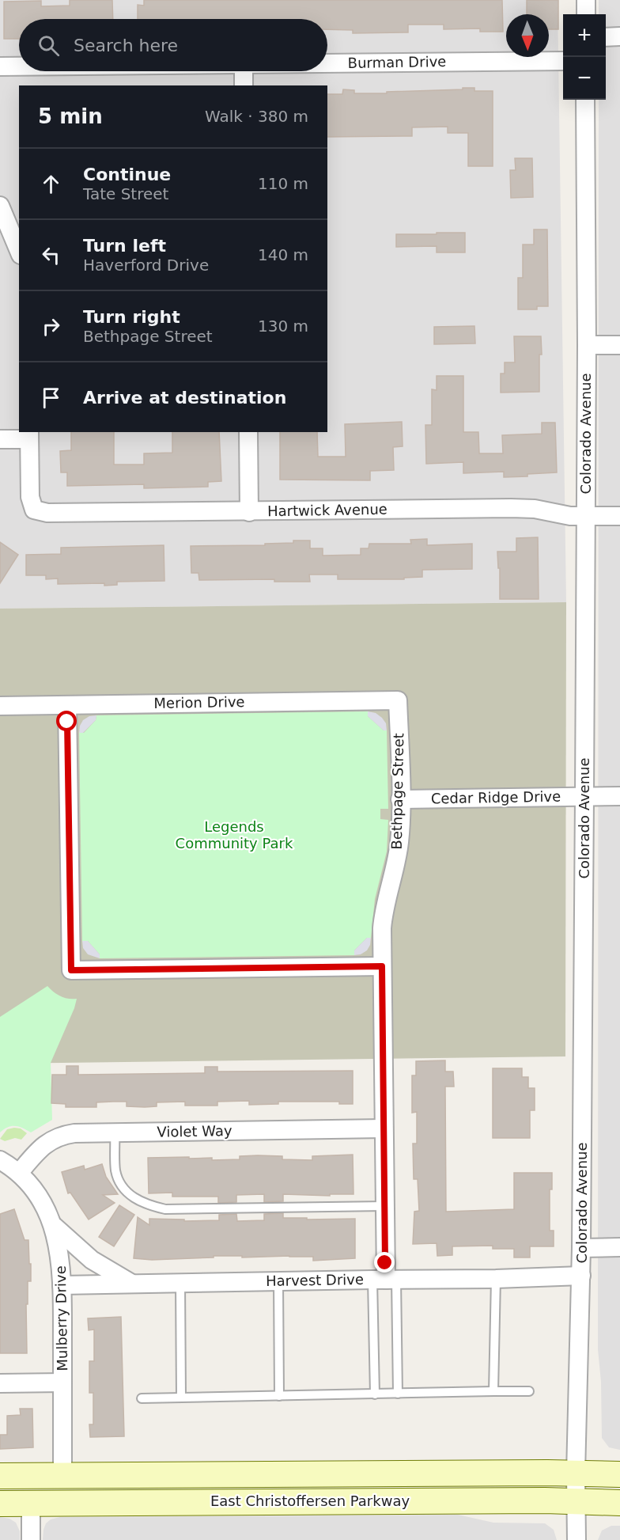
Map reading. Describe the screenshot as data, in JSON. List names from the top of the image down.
{
  "streets": {
    "street": [
      "Burman Drive",
      "Colorado Avenue",
      "Hartwick Avenue",
      "Merion Drive",
      "Bethpage Street",
      "Cedar Ridge Drive",
      "Violet Way",
      "Harvest Drive",
      "Mulberry Drive",
      "East Christoffersen Parkway"
    ]
  },
  "crossings": [
    ["Colorado Avenue", "Hartwick Avenue"],
    ["Colorado Avenue", "Cedar Ridge Drive"],
    ["Colorado Avenue", "Harvest Drive"],
    ["Colorado Avenue", "East Christoffersen Parkway"],
    ["Merion Drive", "Bethpage Street"],
    ["Bethpage Street", "Cedar Ridge Drive"],
    ["Bethpage Street", "Violet Way"],
    ["Bethpage Street", "Harvest Drive"],
    ["Violet Way", "Mulberry Drive"],
    ["Harvest Drive", "Mulberry Drive"],
    ["Mulberry Drive", "East Christoffersen Parkway"]
  ],
  "parks": ["Legends Community Park"],
  "north": "bottom",
  "page": {
    "map_buttons": ["+", "−"],
    "search": "Search here",
    "heading": ["5 min", "Walk · 380 m"],
    "list": [
      ["Continue", "Tate Street", "110 m"],
      ["Turn left", "Haverford Drive", "140 m"],
      ["Turn right", "Bethpage Street", "130 m"],
      "Arrive at destination"
    ]
  }
}
